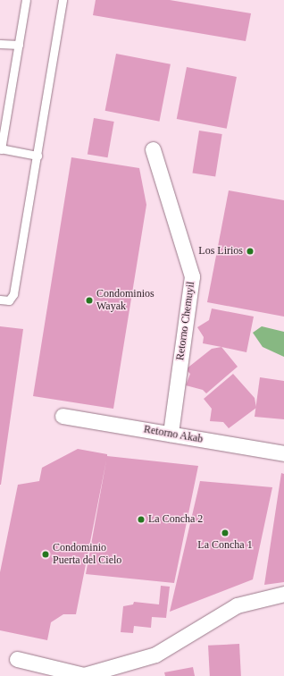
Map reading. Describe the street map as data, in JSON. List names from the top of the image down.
{
  "streets": {
    "street": ["Retorno Chemuyil", "Retorno Akab"]
  },
  "crossings": [
    ["Retorno Chemuyil", "Retorno Akab"]
  ],
  "places": [
    "Los Lirios",
    "Condominios Wayak",
    "La Concha 2",
    "La Concha 1",
    "Condominio Puerta del Cielo"
  ]
}
